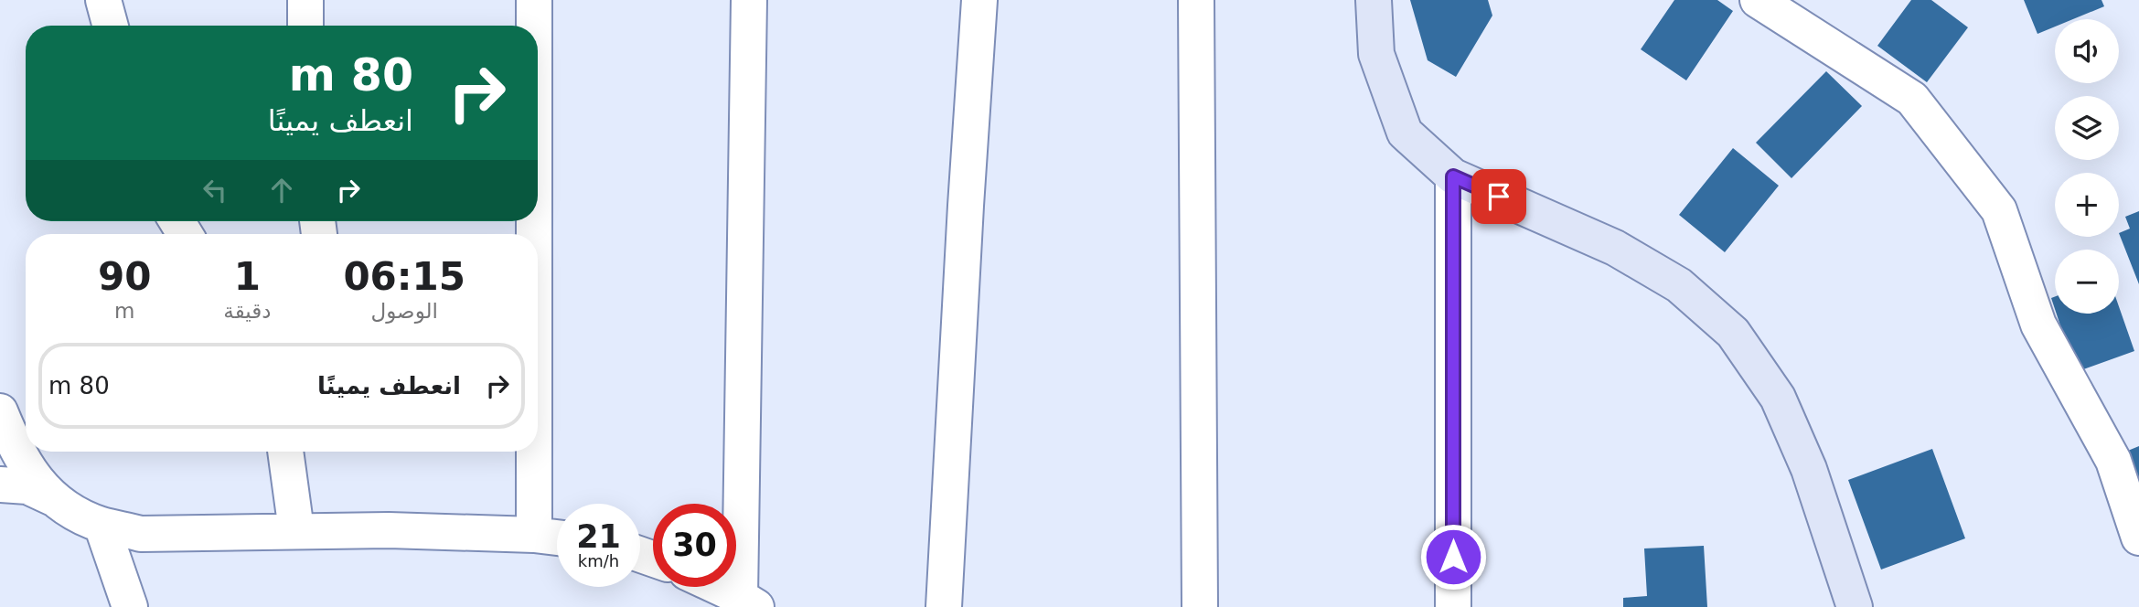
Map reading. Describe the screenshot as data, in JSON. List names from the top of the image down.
{
  "page": {
    "map_buttons": ["+", "−"],
    "turn": ["80 m", "انعطف يمينًا"],
    "eta": [
      "06:15",
      "الوصول",
      "1",
      "دقيقة",
      "90",
      "m"
    ],
    "list": [
      {
        "name": "انعطف يمينًا",
        "value": "80 m"
      }
    ],
    "speed": "21 km/h",
    "limit": "30"
  }
}
